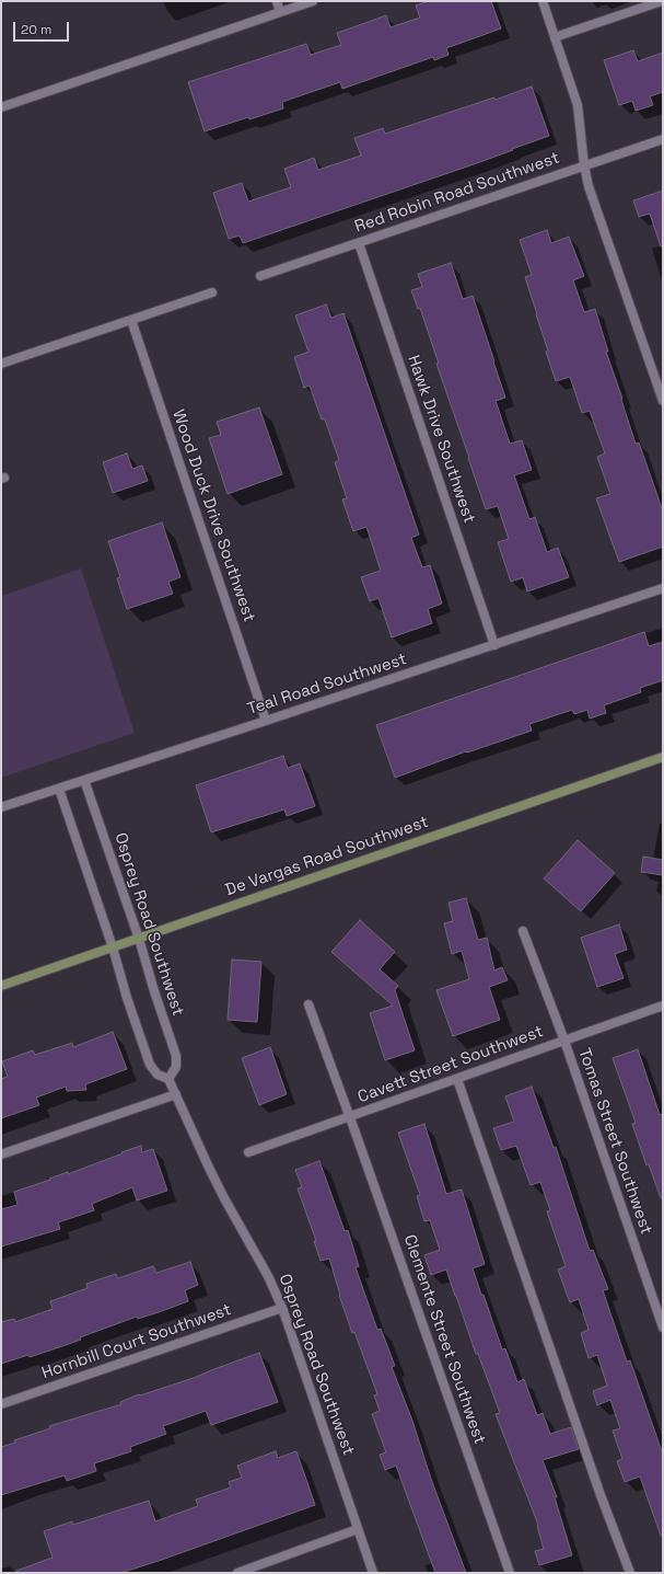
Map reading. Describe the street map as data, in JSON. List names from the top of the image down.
{
  "streets": {
    "street": [
      "Red Robin Road Southwest",
      "Hawk Drive Southwest",
      "Wood Duck Drive Southwest",
      "Teal Road Southwest",
      "De Vargas Road Southwest",
      "Osprey Road Southwest",
      "Cavett Street Southwest",
      "Tomas Street Southwest",
      "Clemente Street Southwest",
      "Hornbill Court Southwest"
    ]
  },
  "crossings": [
    ["Red Robin Road Southwest", "Hawk Drive Southwest"],
    ["Hawk Drive Southwest", "Teal Road Southwest"],
    ["Wood Duck Drive Southwest", "Teal Road Southwest"],
    ["Teal Road Southwest", "Osprey Road Southwest"],
    ["De Vargas Road Southwest", "Osprey Road Southwest"],
    ["Osprey Road Southwest", "Hornbill Court Southwest"],
    ["Cavett Street Southwest", "Tomas Street Southwest"],
    ["Cavett Street Southwest", "Clemente Street Southwest"]
  ],
  "scale_bar": "20 m"
}
